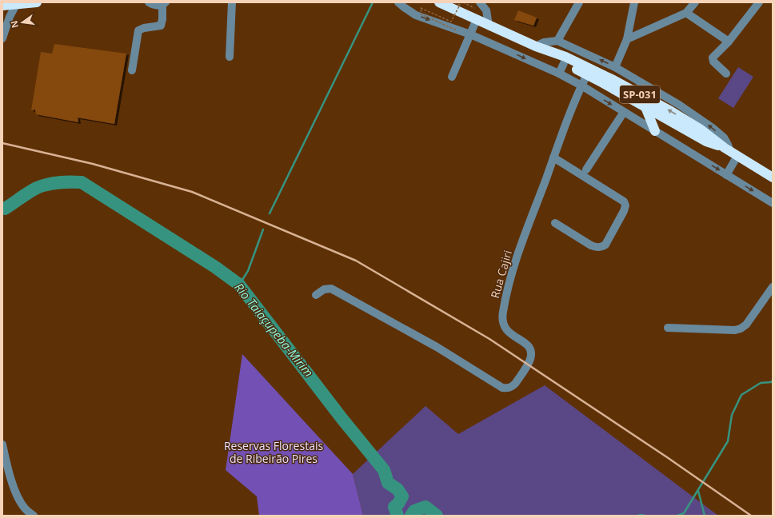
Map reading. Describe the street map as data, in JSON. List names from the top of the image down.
{
  "streets": {
    "highway": ["SP-031"],
    "street": ["Rua Cajiri"]
  },
  "crossings": [
    ["SP-031", "Rua Cajiri"]
  ],
  "water": ["Rio Taiaçupeba-Mirim"],
  "parks": ["Reservas Florestais de Ribeirão Pires"],
  "north": "left"
}
